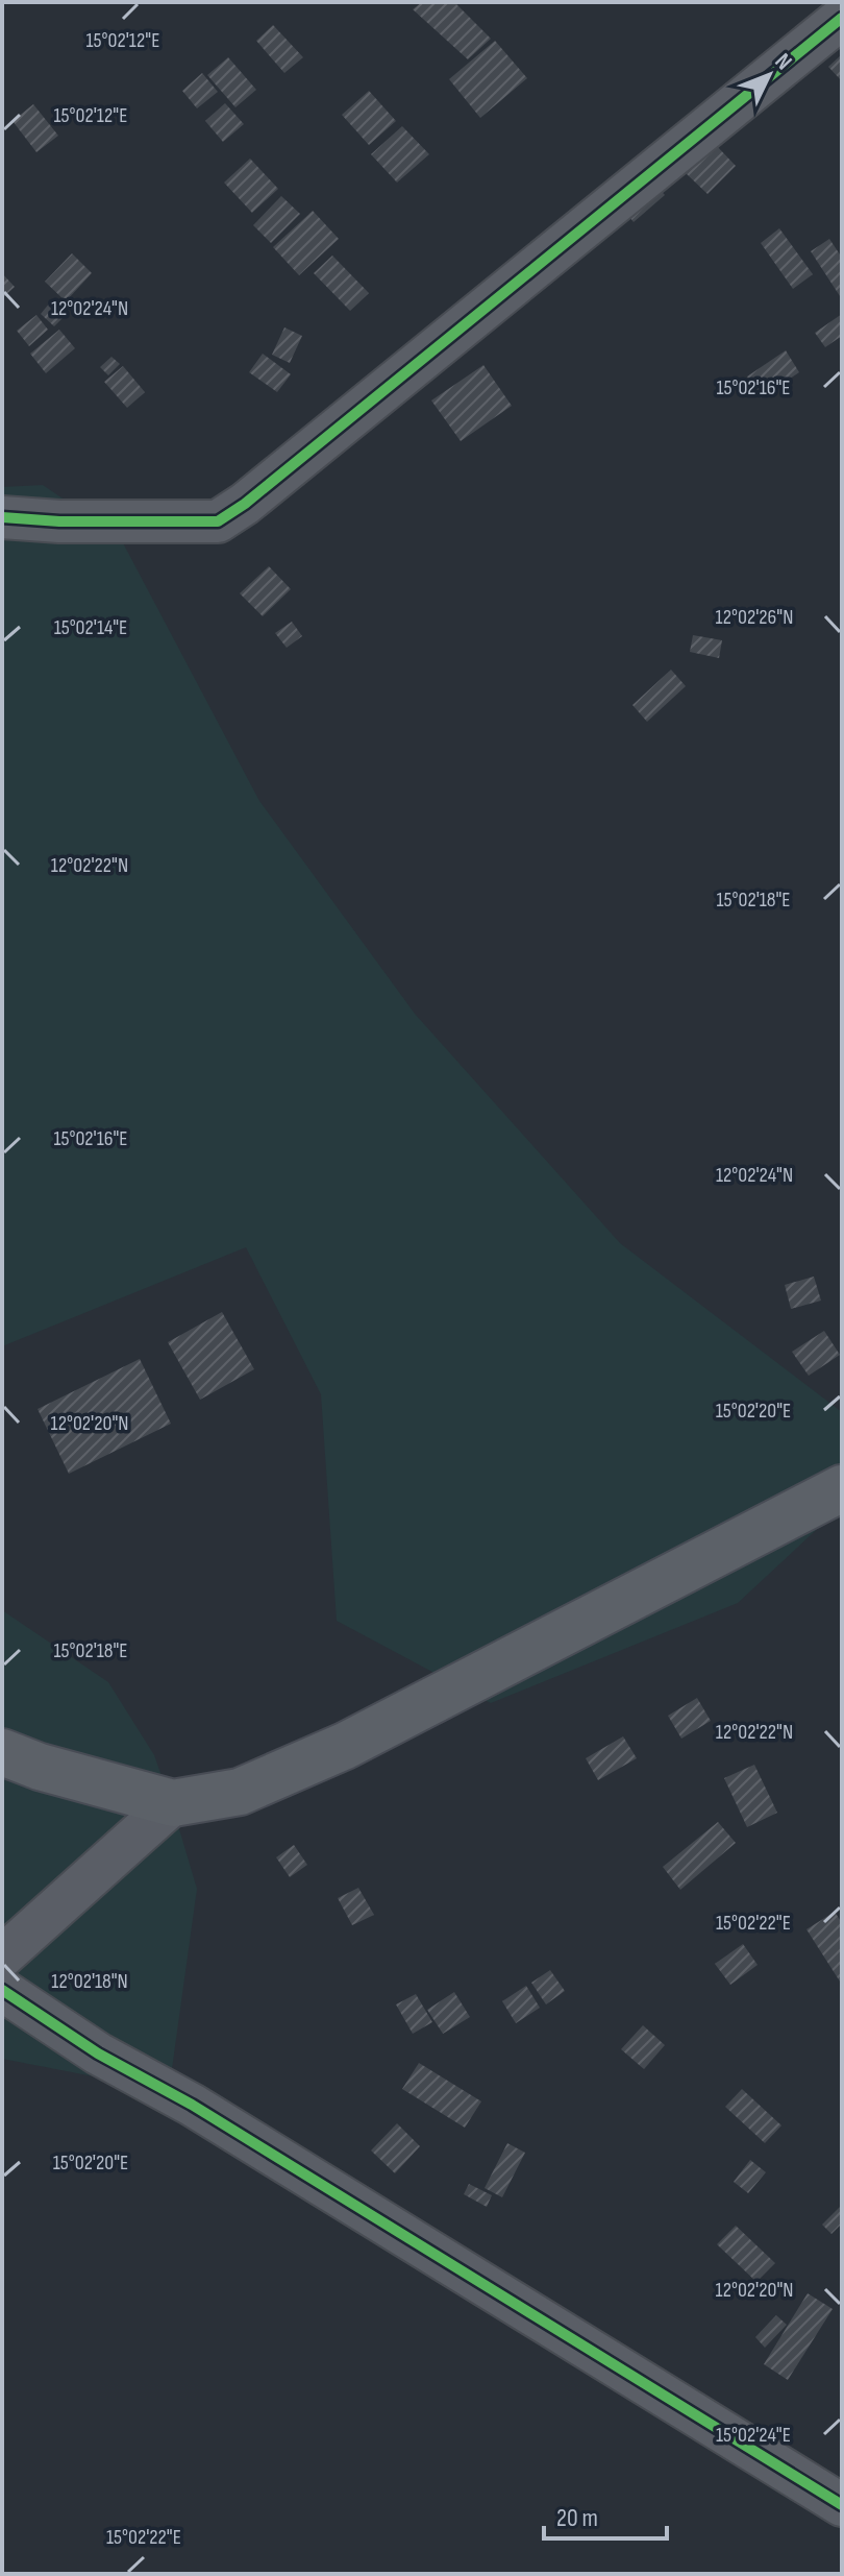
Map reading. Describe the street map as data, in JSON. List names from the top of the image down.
{
  "scale_bar": "20 m",
  "north": "top right",
  "coordinates": [
    "15°02'12\"E",
    "12°02'24\"N",
    "15°02'16\"E",
    "12°02'26\"N",
    "15°02'14\"E",
    "12°02'22\"N",
    "15°02'18\"E",
    "15°02'20\"E",
    "12°02'20\"N",
    "15°02'22\"E",
    "12°02'18\"N",
    "15°02'24\"E"
  ]
}
